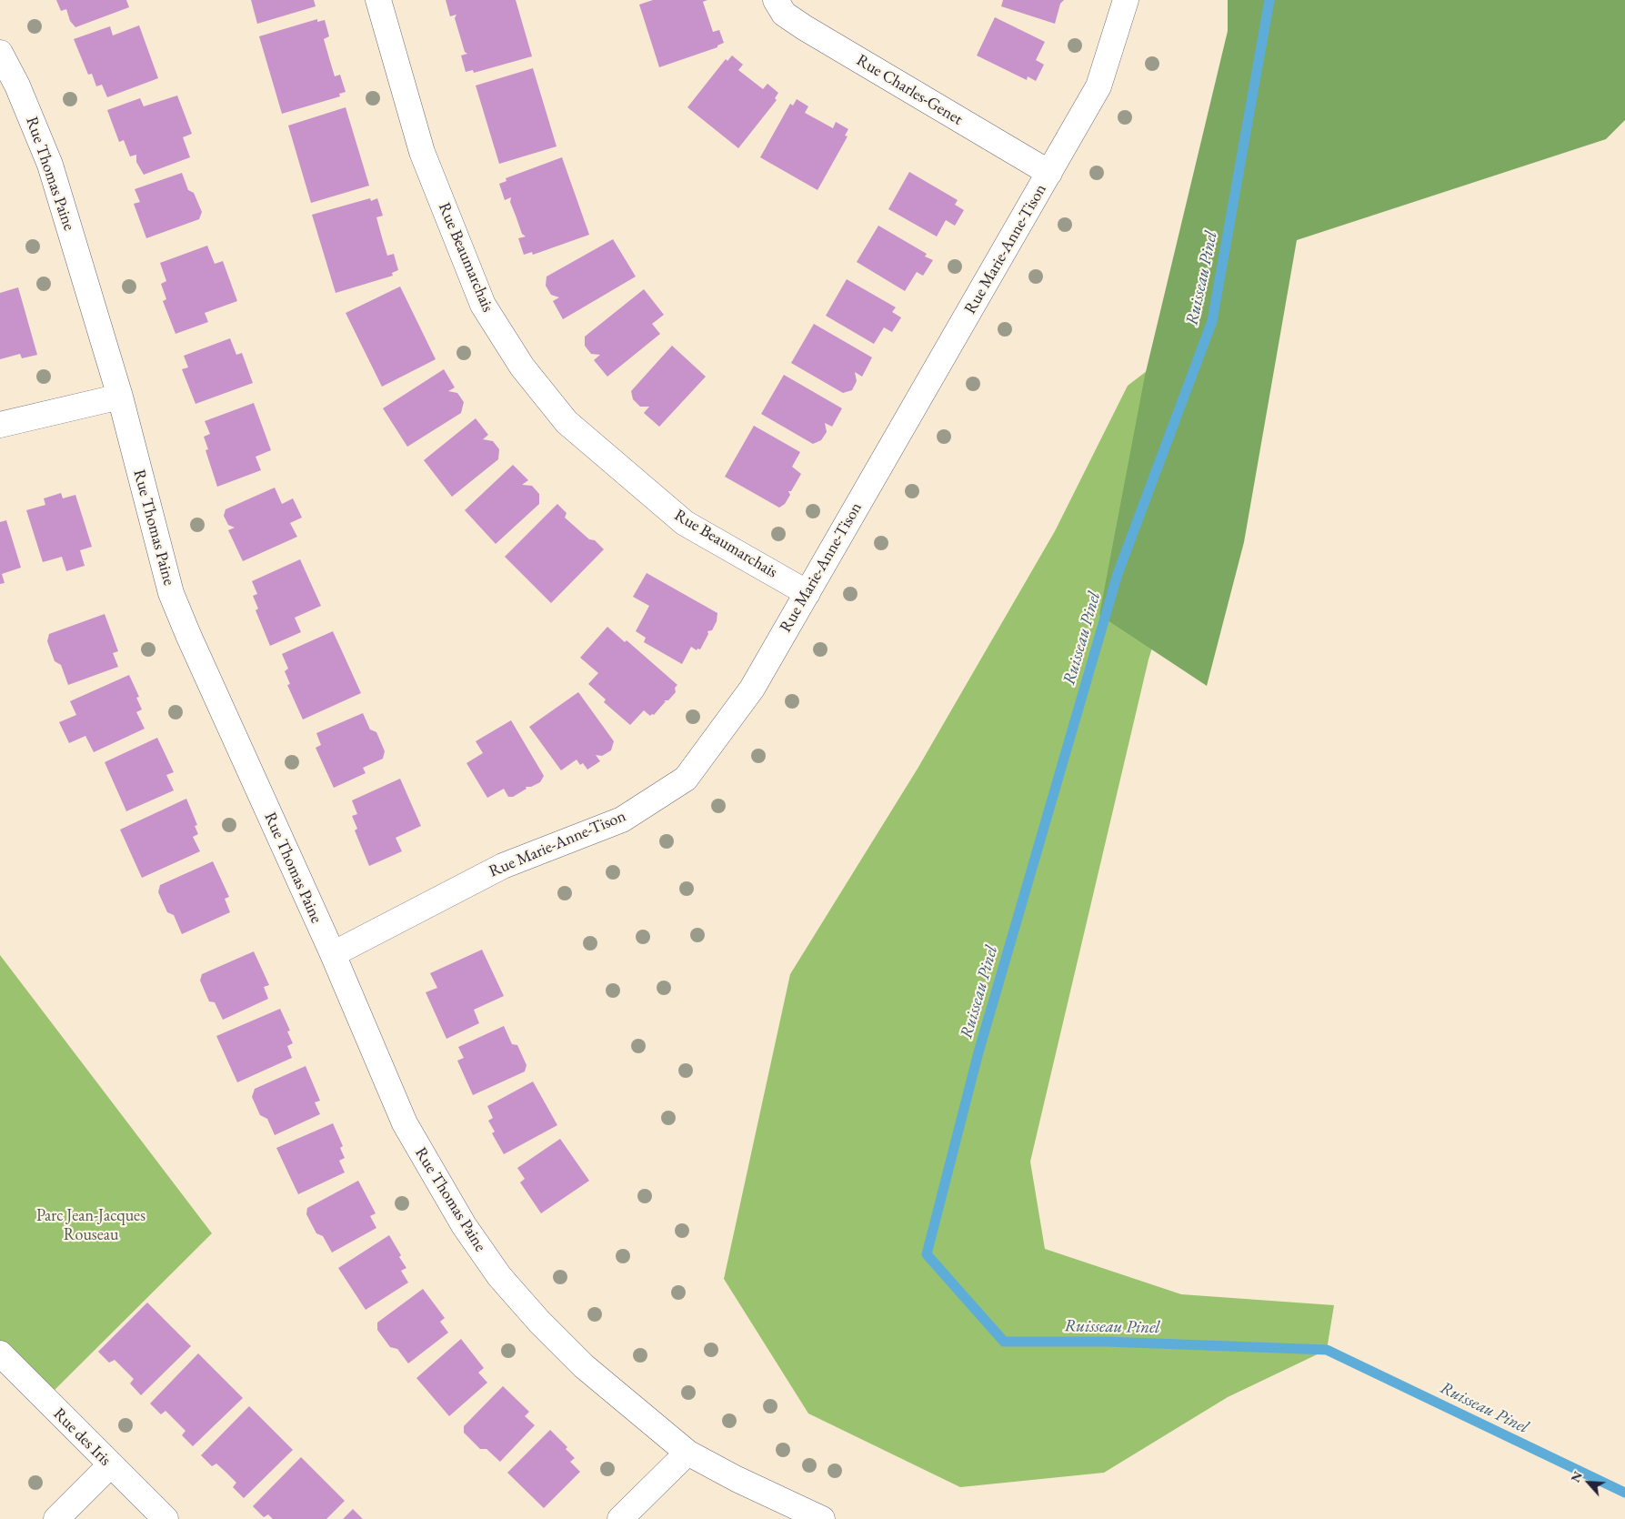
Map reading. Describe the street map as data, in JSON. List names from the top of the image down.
{
  "streets": {
    "street": [
      "Rue Charles-Genet",
      "Rue Thomas Paine",
      "Rue Marie-Anne-Tison",
      "Rue Beaumarchais",
      "Rue des Iris"
    ]
  },
  "crossings": [
    ["Rue Charles-Genet", "Rue Marie-Anne-Tison"],
    ["Rue Thomas Paine", "Rue Marie-Anne-Tison"],
    ["Rue Marie-Anne-Tison", "Rue Beaumarchais"]
  ],
  "water": ["Ruisseau Pinel"],
  "parks": ["Parc Jean-Jacques Rouseau"],
  "north": "top left"
}
